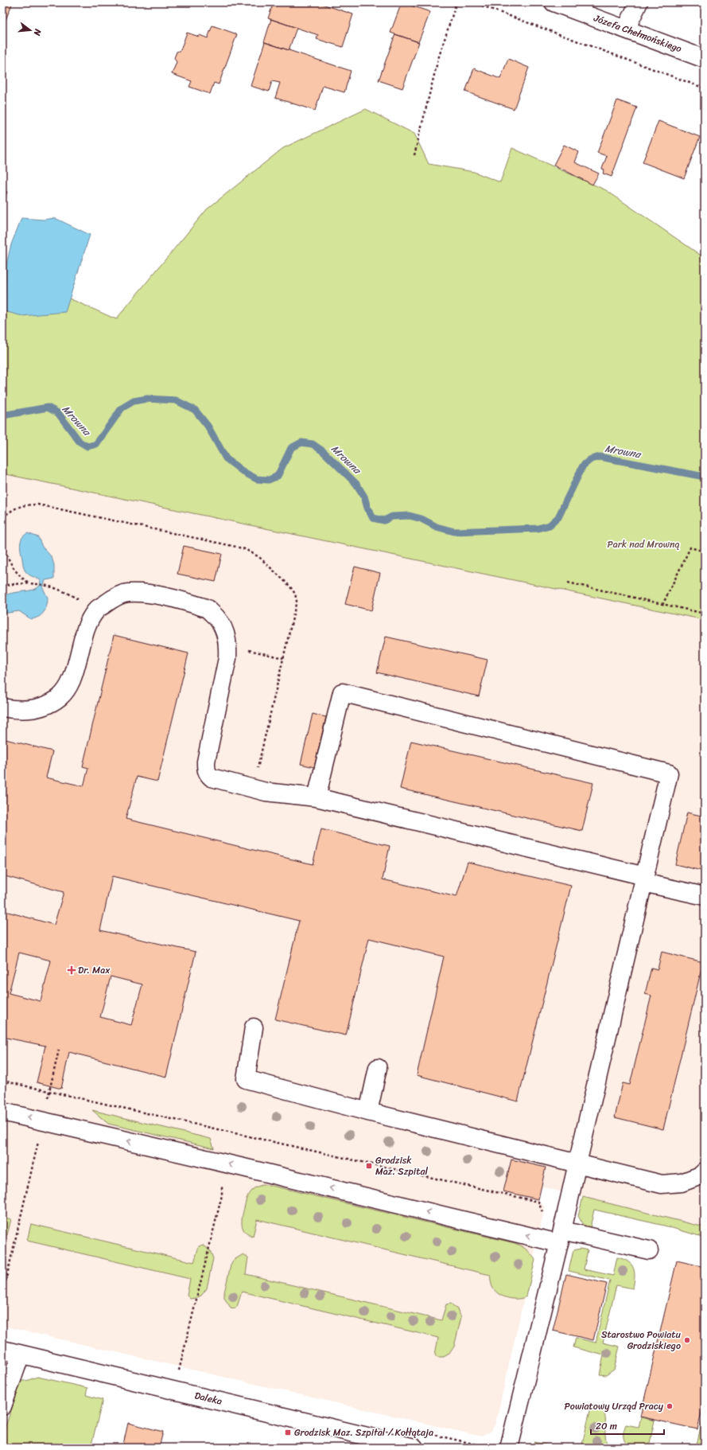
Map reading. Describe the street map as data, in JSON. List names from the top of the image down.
{
  "streets": {
    "street": ["Józefa Chełmońskiego", "Daleka"]
  },
  "water": ["Mrowna"],
  "parks": ["Park nad Mrowną"],
  "places": {
    "health": ["Dr. Max"],
    "transit": ["Grodzisk Maz. Szpital", "Grodzisk Maz. Szpital / Kołłątaja"],
    "other": ["Starostwo Powiatu Grodziskiego", "Powiatowy Urząd Pracy"]
  },
  "scale_bar": "20 m",
  "north": "right"
}
